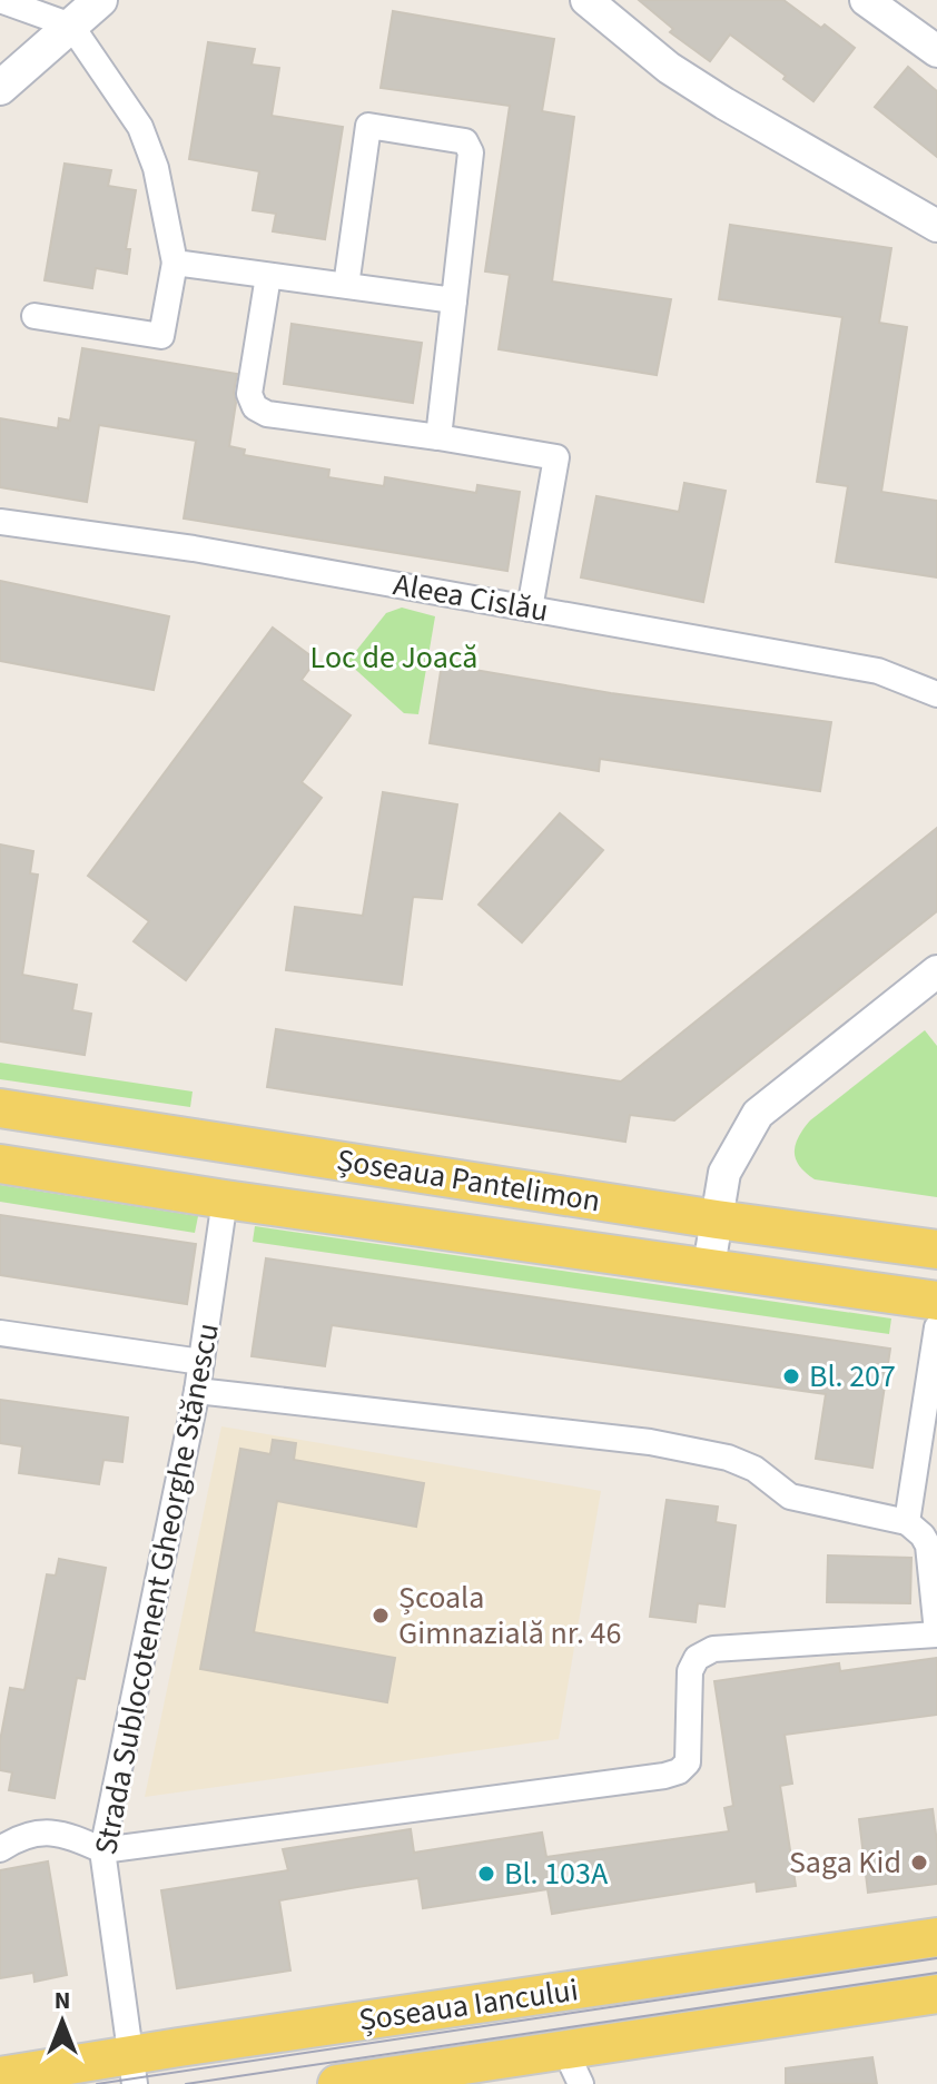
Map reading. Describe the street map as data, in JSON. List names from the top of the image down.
{
  "streets": {
    "main road": ["Șoseaua Pantelimon", "Șoseaua Iancului"],
    "street": ["Aleea Cislău", "Strada Sublocotenent Gheorghe Stănescu"]
  },
  "crossings": [
    ["Șoseaua Pantelimon", "Strada Sublocotenent Gheorghe Stănescu"],
    ["Strada Sublocotenent Gheorghe Stănescu", "Șoseaua Iancului"]
  ],
  "parks": ["Loc de Joacă"],
  "places": [
    "Bl. 207",
    "Școala Gimnazială nr. 46",
    "Saga Kid",
    "Bl. 103A"
  ],
  "north": "top"
}
